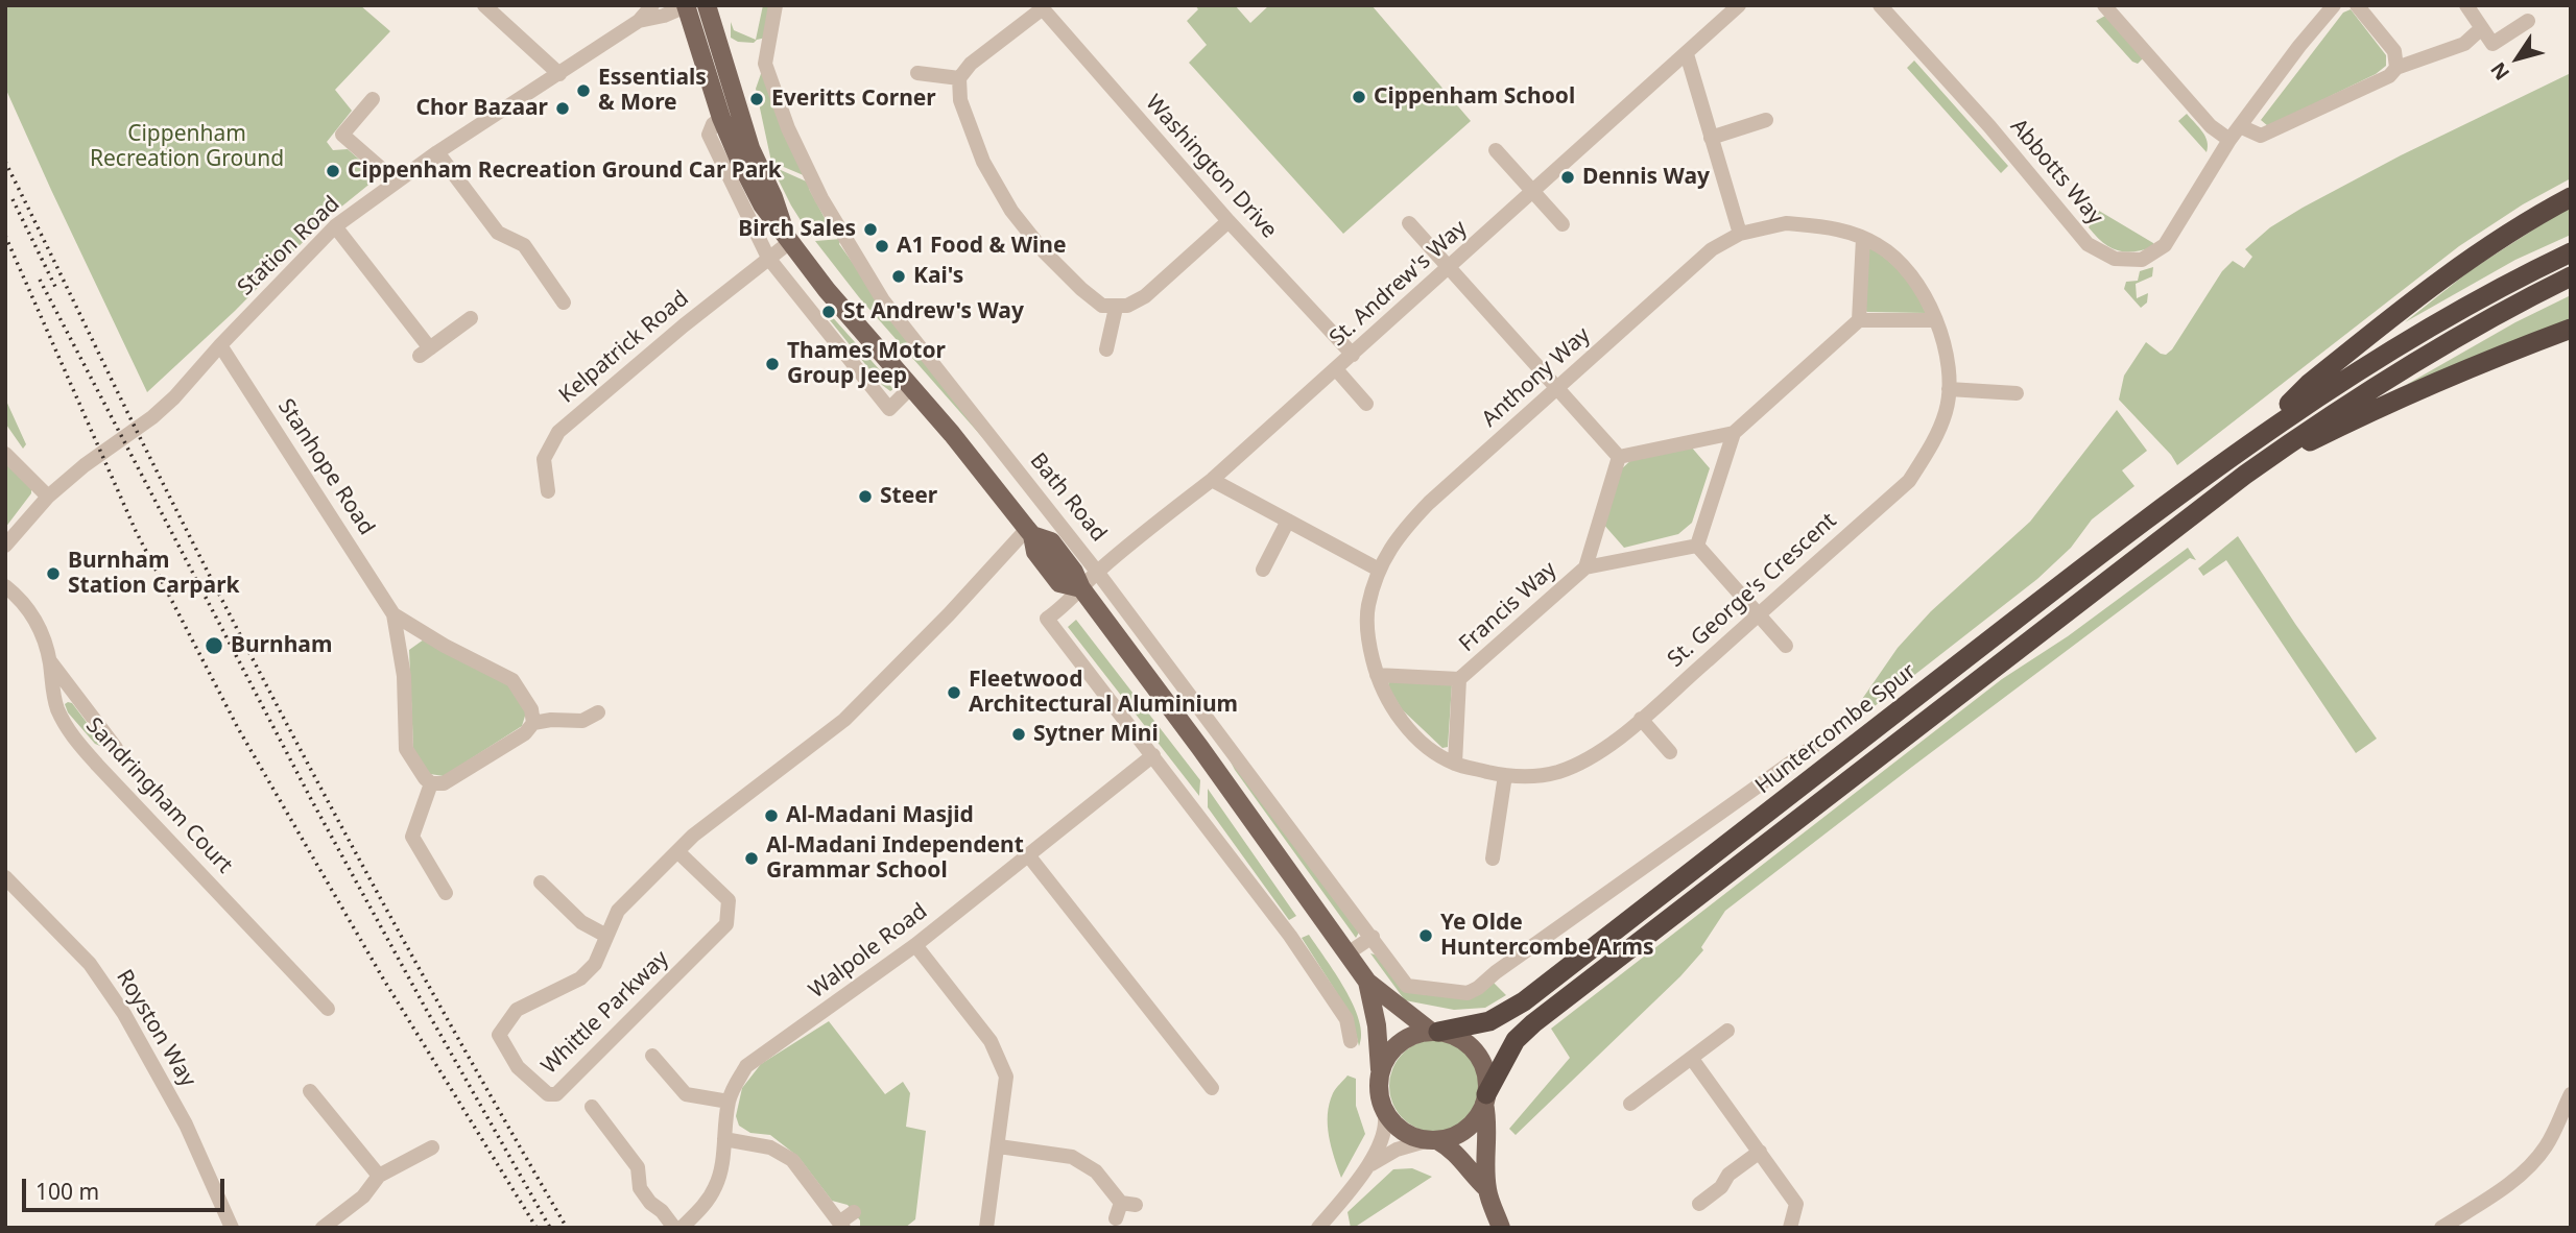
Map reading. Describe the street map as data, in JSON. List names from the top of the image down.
{
  "streets": {
    "highway": ["Huntercombe Spur"],
    "main road": ["Bath Road"],
    "street": [
      "Washington Drive",
      "Abbotts Way",
      "Station Road",
      "St. Andrew's Way",
      "Kelpatrick Road",
      "Anthony Way",
      "Stanhope Road",
      "St. George's Crescent",
      "Francis Way",
      "Sandringham Court",
      "Walpole Road",
      "Whittle Parkway",
      "Royston Way"
    ]
  },
  "crossings": [
    ["Washington Drive", "St. Andrew's Way"],
    ["Station Road", "Stanhope Road"],
    ["Station Road", "Bath Road"],
    ["St. Andrew's Way", "Bath Road"],
    ["St. Andrew's Way", "Walpole Road"],
    ["Kelpatrick Road", "Bath Road"],
    ["Anthony Way", "St. George's Crescent"],
    ["Bath Road", "Huntercombe Spur"],
    ["Bath Road", "Whittle Parkway"]
  ],
  "parks": ["Cippenham Recreation Ground"],
  "places": [
    "Essentials & More",
    "Cippenham School",
    "Everitts Corner",
    "Chor Bazaar",
    "Cippenham Recreation Ground Car Park",
    "Dennis Way",
    "Birch Sales",
    "A1 Food & Wine",
    "Kai's",
    "St Andrew's Way",
    "Thames Motor Group Jeep",
    "Steer",
    "Burnham Station Carpark",
    "Burnham",
    "Fleetwood Architectural Aluminium",
    "Sytner Mini",
    "Al-Madani Masjid",
    "Al-Madani Independent Grammar School",
    "Ye Olde Huntercombe Arms"
  ],
  "scale_bar": "100 m",
  "north": "bottom left"
}
